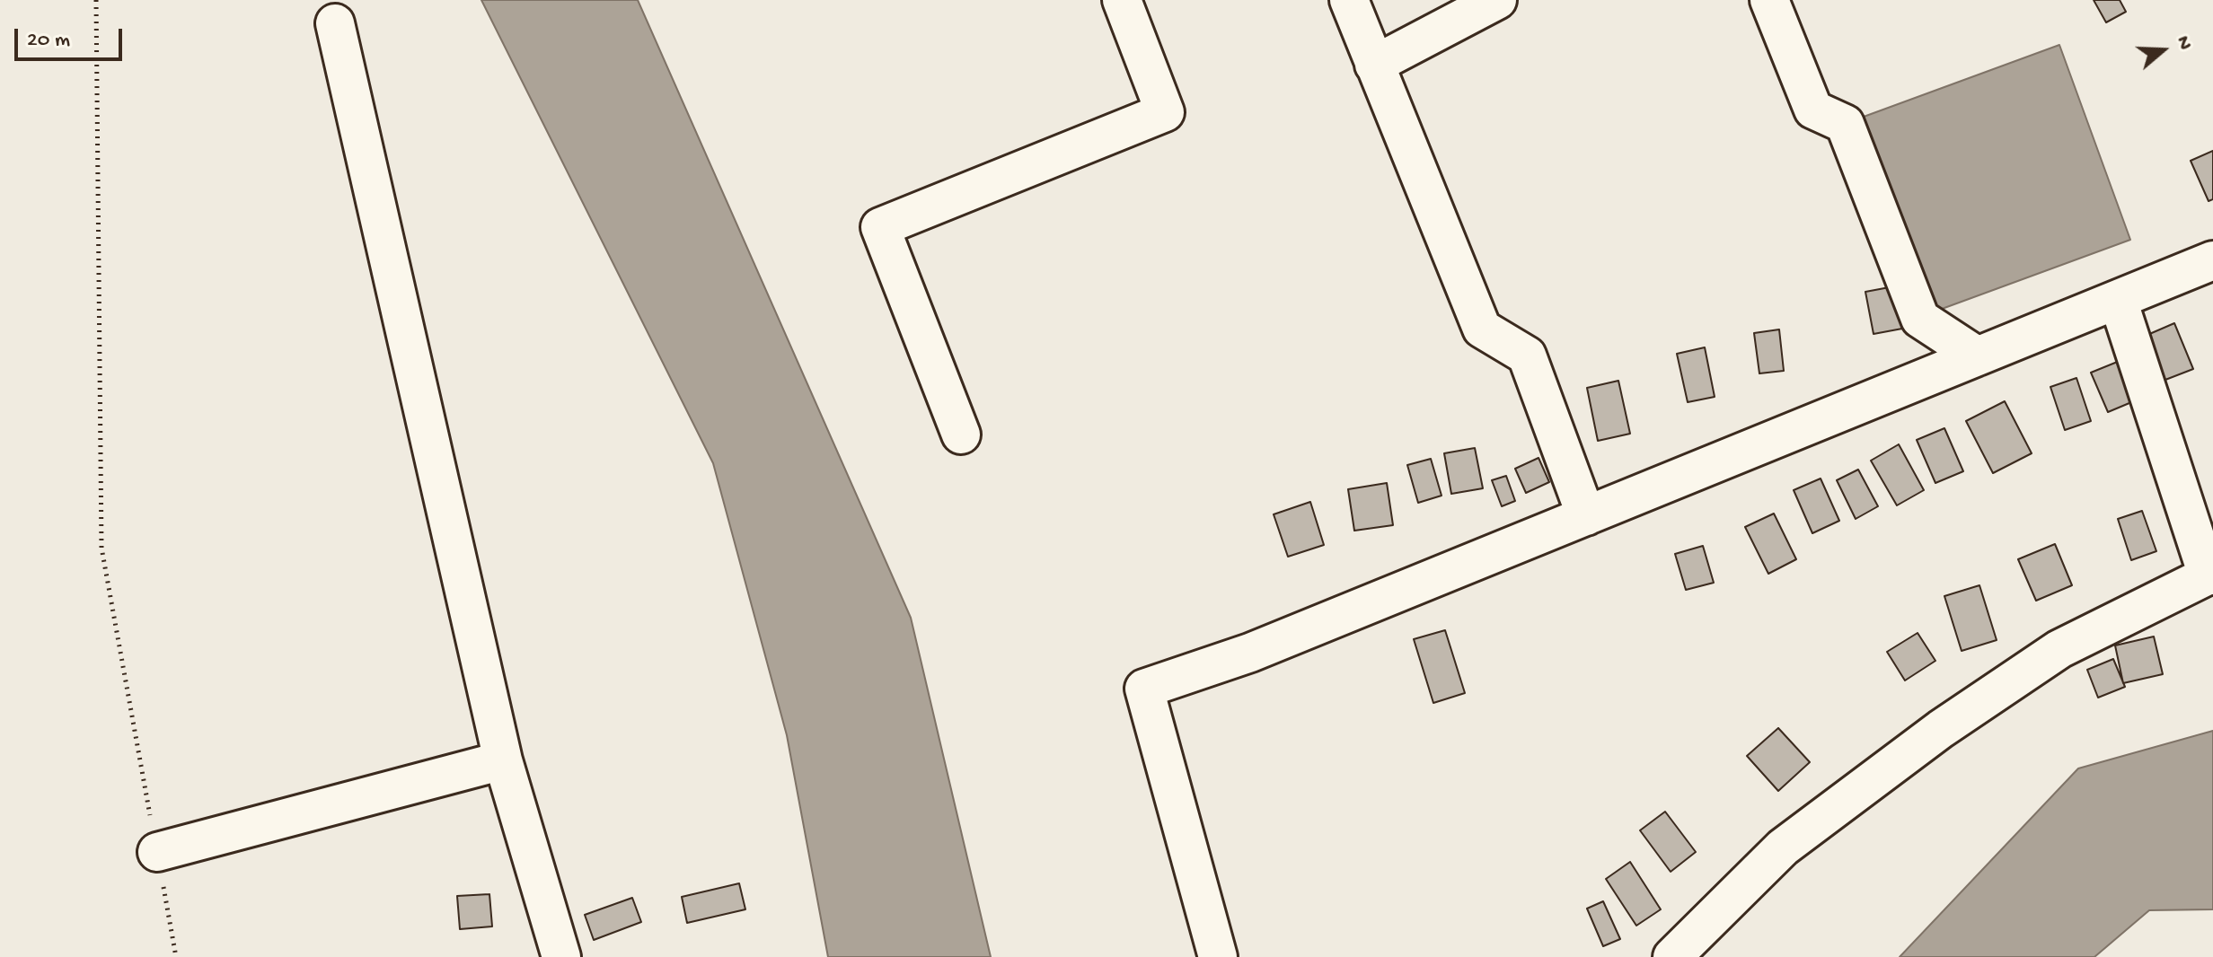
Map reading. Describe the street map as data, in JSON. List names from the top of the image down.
{
  "scale_bar": "20 m",
  "north": "right"
}
